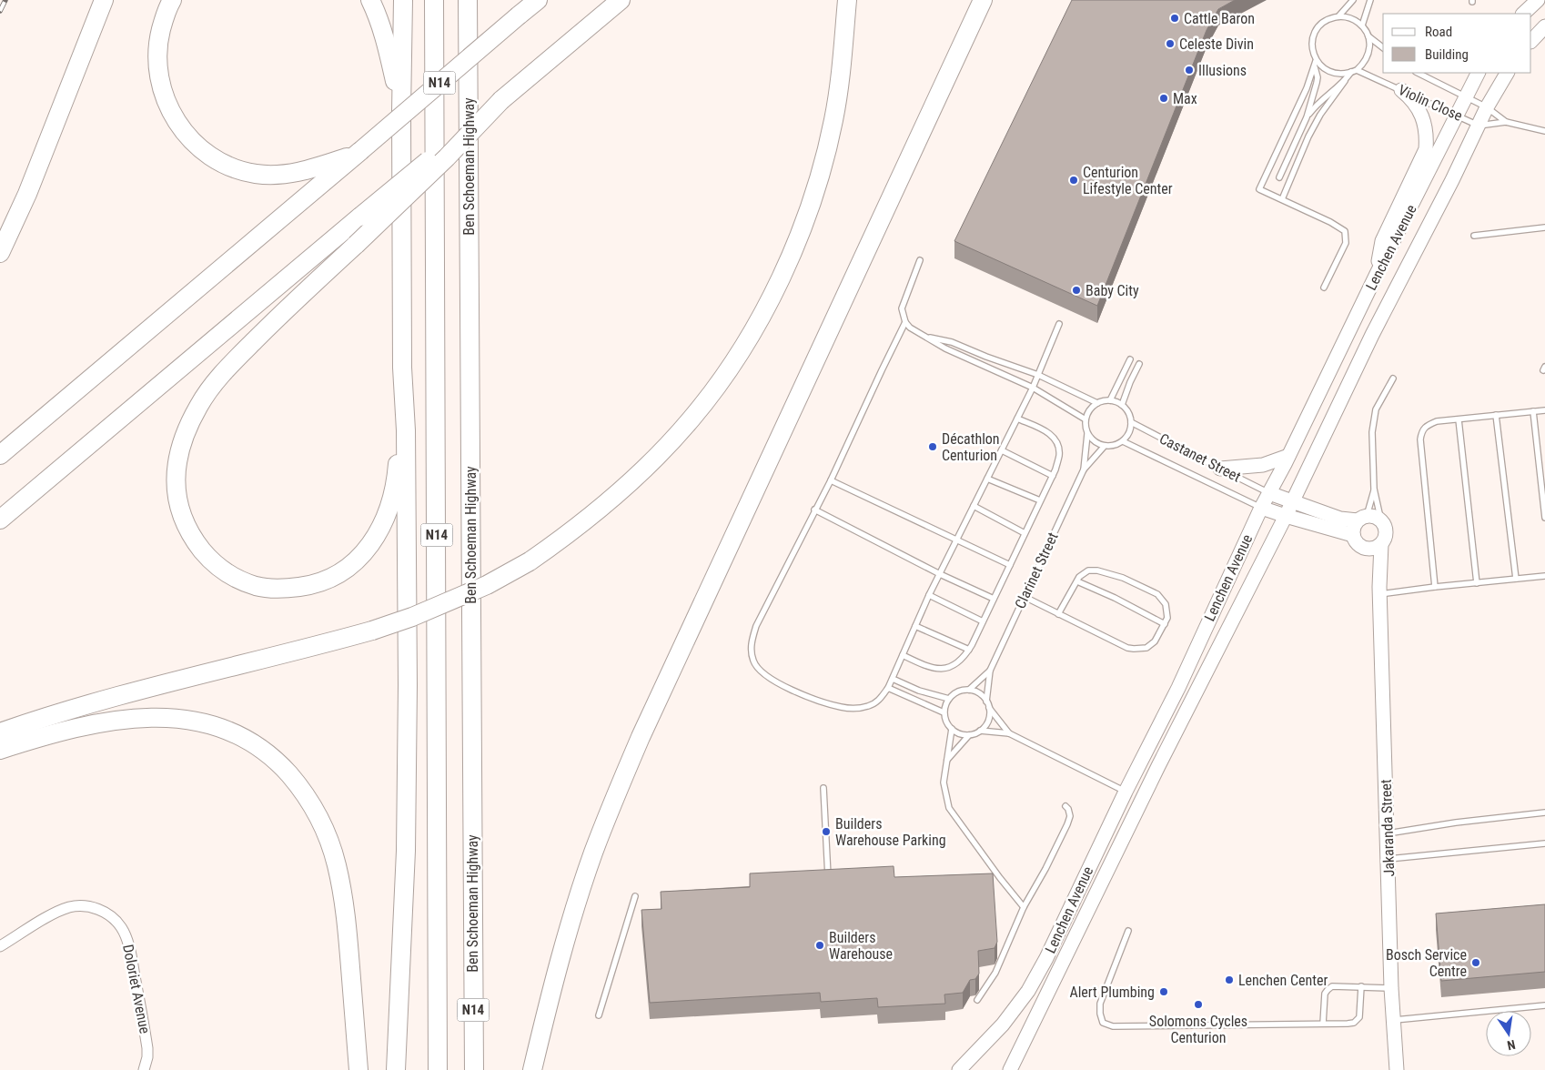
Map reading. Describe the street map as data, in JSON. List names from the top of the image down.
{
  "streets": {
    "highway": ["N14", "Ben Schoeman Highway"],
    "main road": ["Lenchen Avenue", "Jakaranda Street"],
    "street": ["Doloriet Avenue"],
    "lane": ["Violin Close", "Castanet Street", "Clarinet Street"]
  },
  "crossings": [
    ["Violin Close", "Lenchen Avenue"],
    ["Lenchen Avenue", "Castanet Street"],
    ["Lenchen Avenue", "Clarinet Street"],
    ["Castanet Street", "Clarinet Street"]
  ],
  "places": [
    "Cattle Baron",
    "Celeste Divin",
    "Illusions",
    "Max",
    "Centurion Lifestyle Center",
    "Baby City",
    "Décathlon Centurion",
    "Builders Warehouse Parking",
    "Builders Warehouse",
    "Bosch Service Centre",
    "Lenchen Center",
    "Alert Plumbing",
    "Solomons Cycles Centurion"
  ],
  "legend": ["Road", "Building"],
  "north": "bottom"
}
